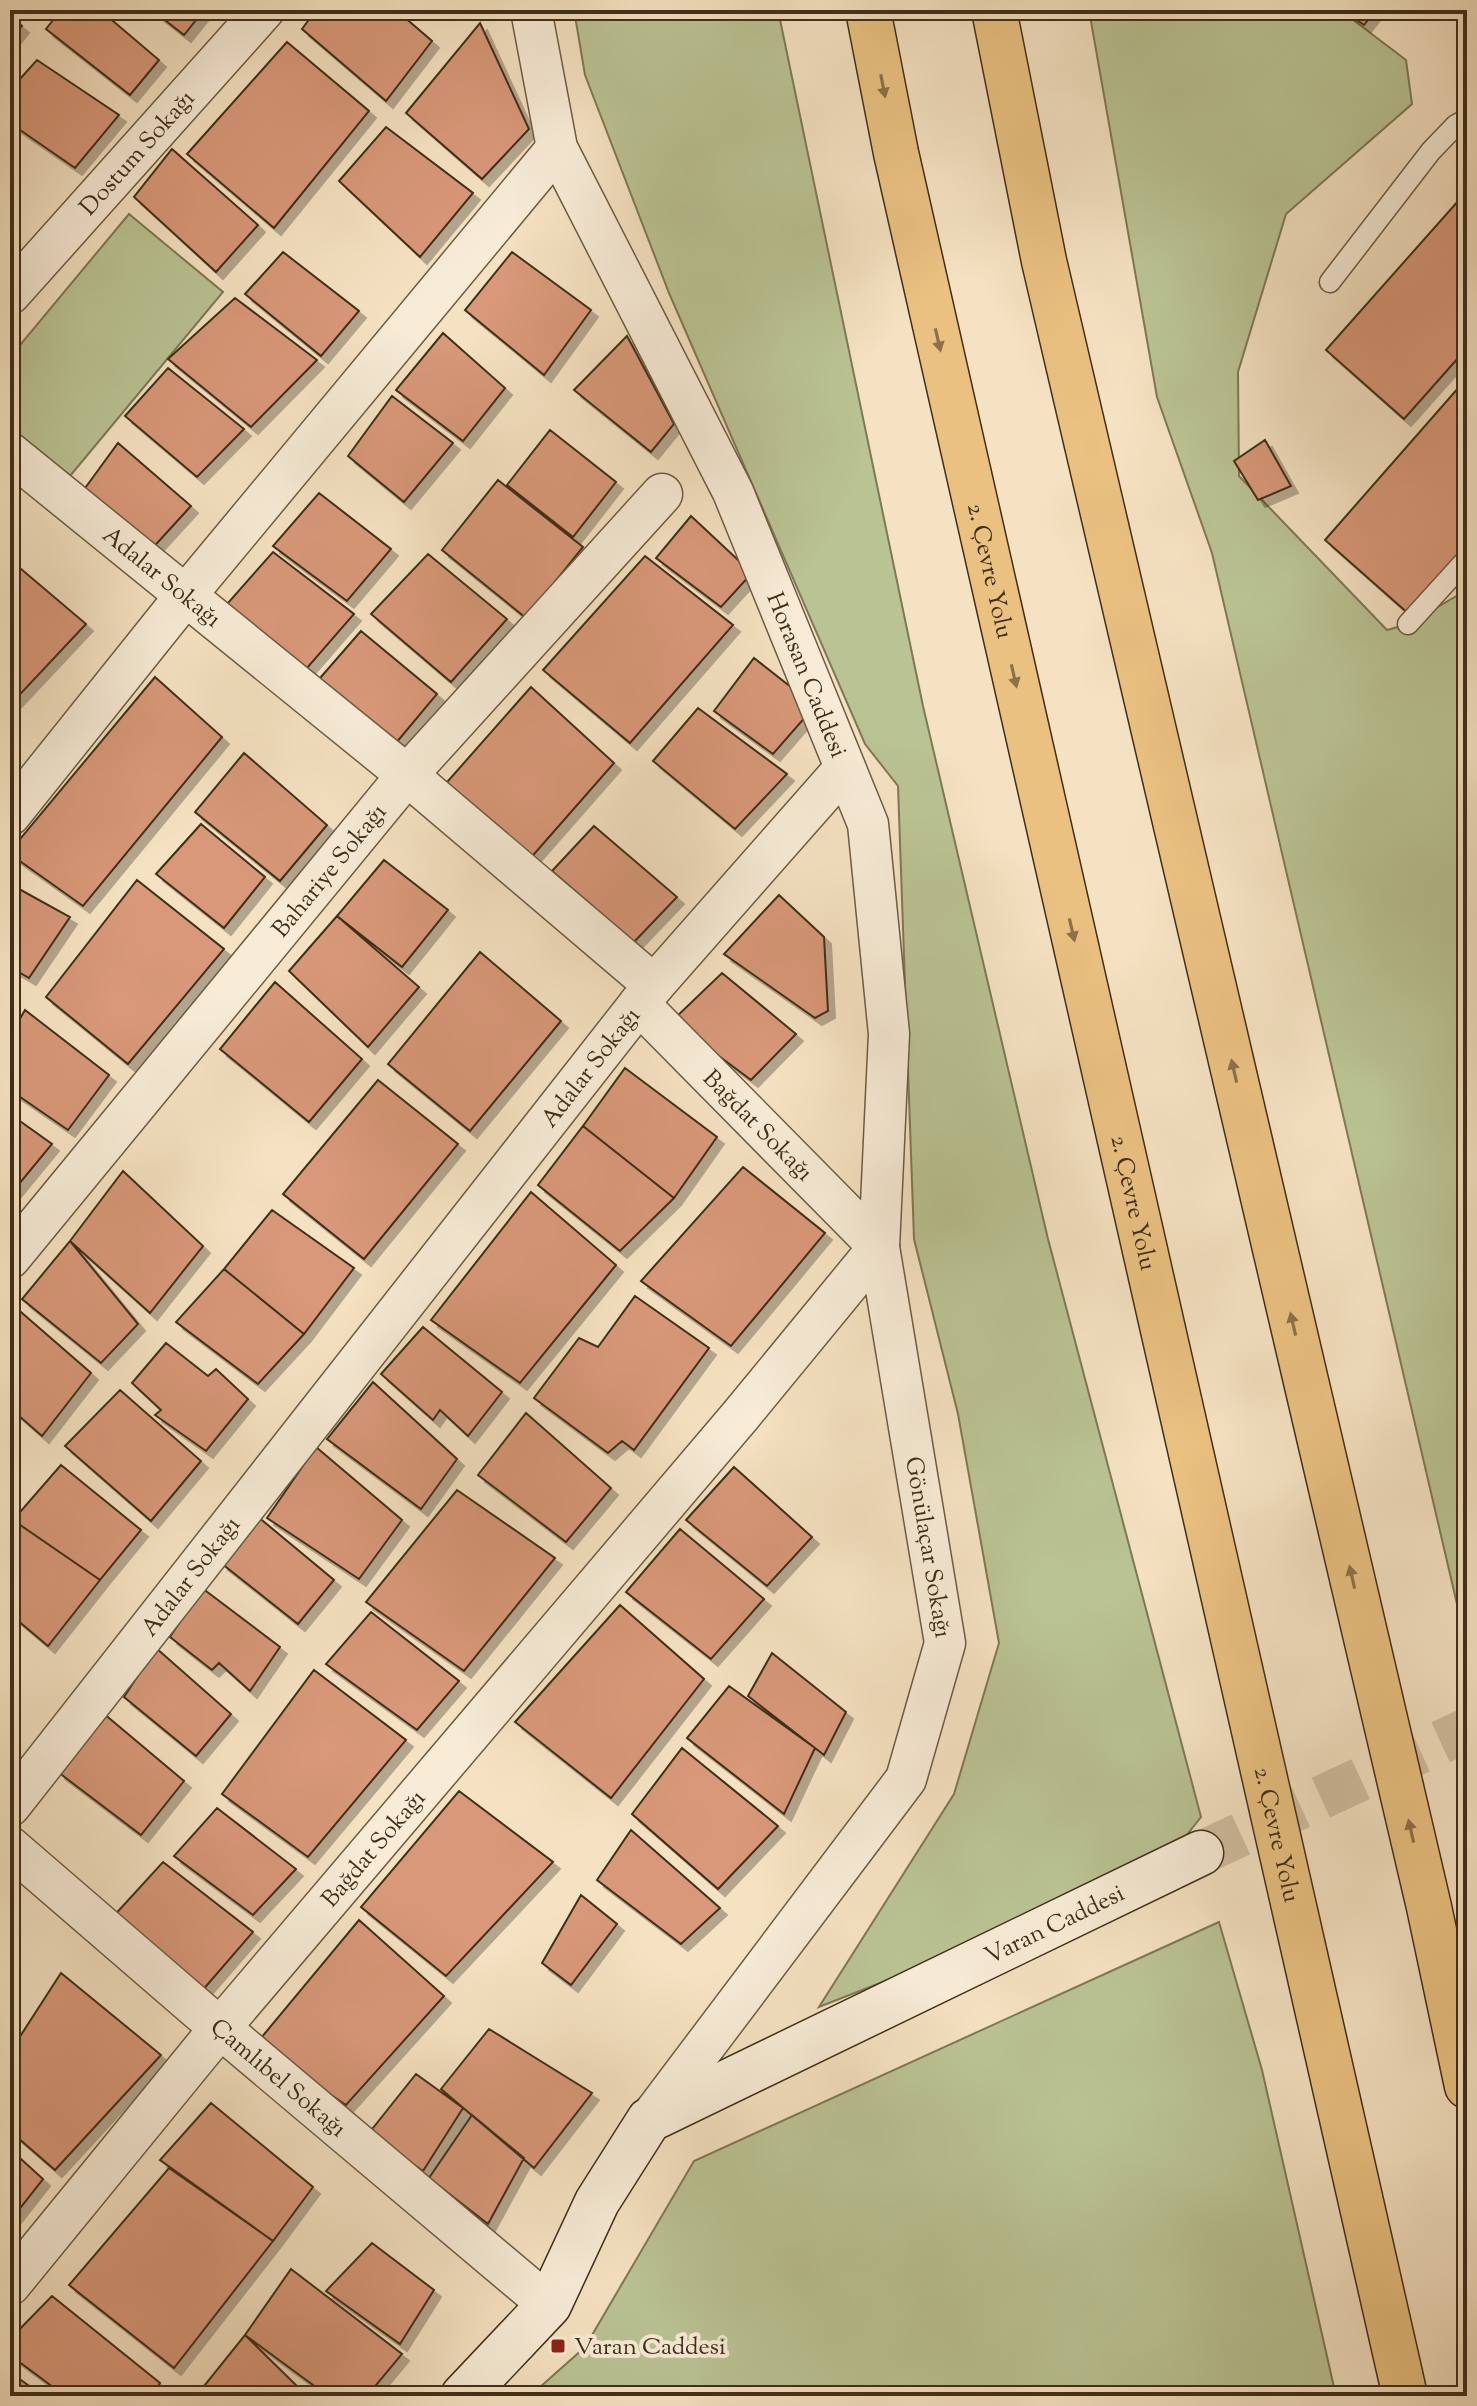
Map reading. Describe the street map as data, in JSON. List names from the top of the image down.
{
  "streets": {
    "highway": ["2. Çevre Yolu"],
    "street": [
      "Dostum Sokağı",
      "Adalar Sokağı",
      "Horasan Caddesi",
      "Bahariye Sokağı",
      "Bağdat Sokağı",
      "Gönülaçar Sokağı",
      "Varan Caddesi",
      "Çamlıbel Sokağı"
    ]
  },
  "crossings": [
    ["Adalar Sokağı", "Bahariye Sokağı"],
    ["Adalar Sokağı", "Bağdat Sokağı"],
    ["Horasan Caddesi", "Bağdat Sokağı"],
    ["Horasan Caddesi", "Gönülaçar Sokağı"],
    ["Bağdat Sokağı", "Gönülaçar Sokağı"],
    ["Bağdat Sokağı", "Çamlıbel Sokağı"],
    ["Gönülaçar Sokağı", "Varan Caddesi"]
  ],
  "places": {
    "transit": ["Varan Caddesi"]
  }
}
